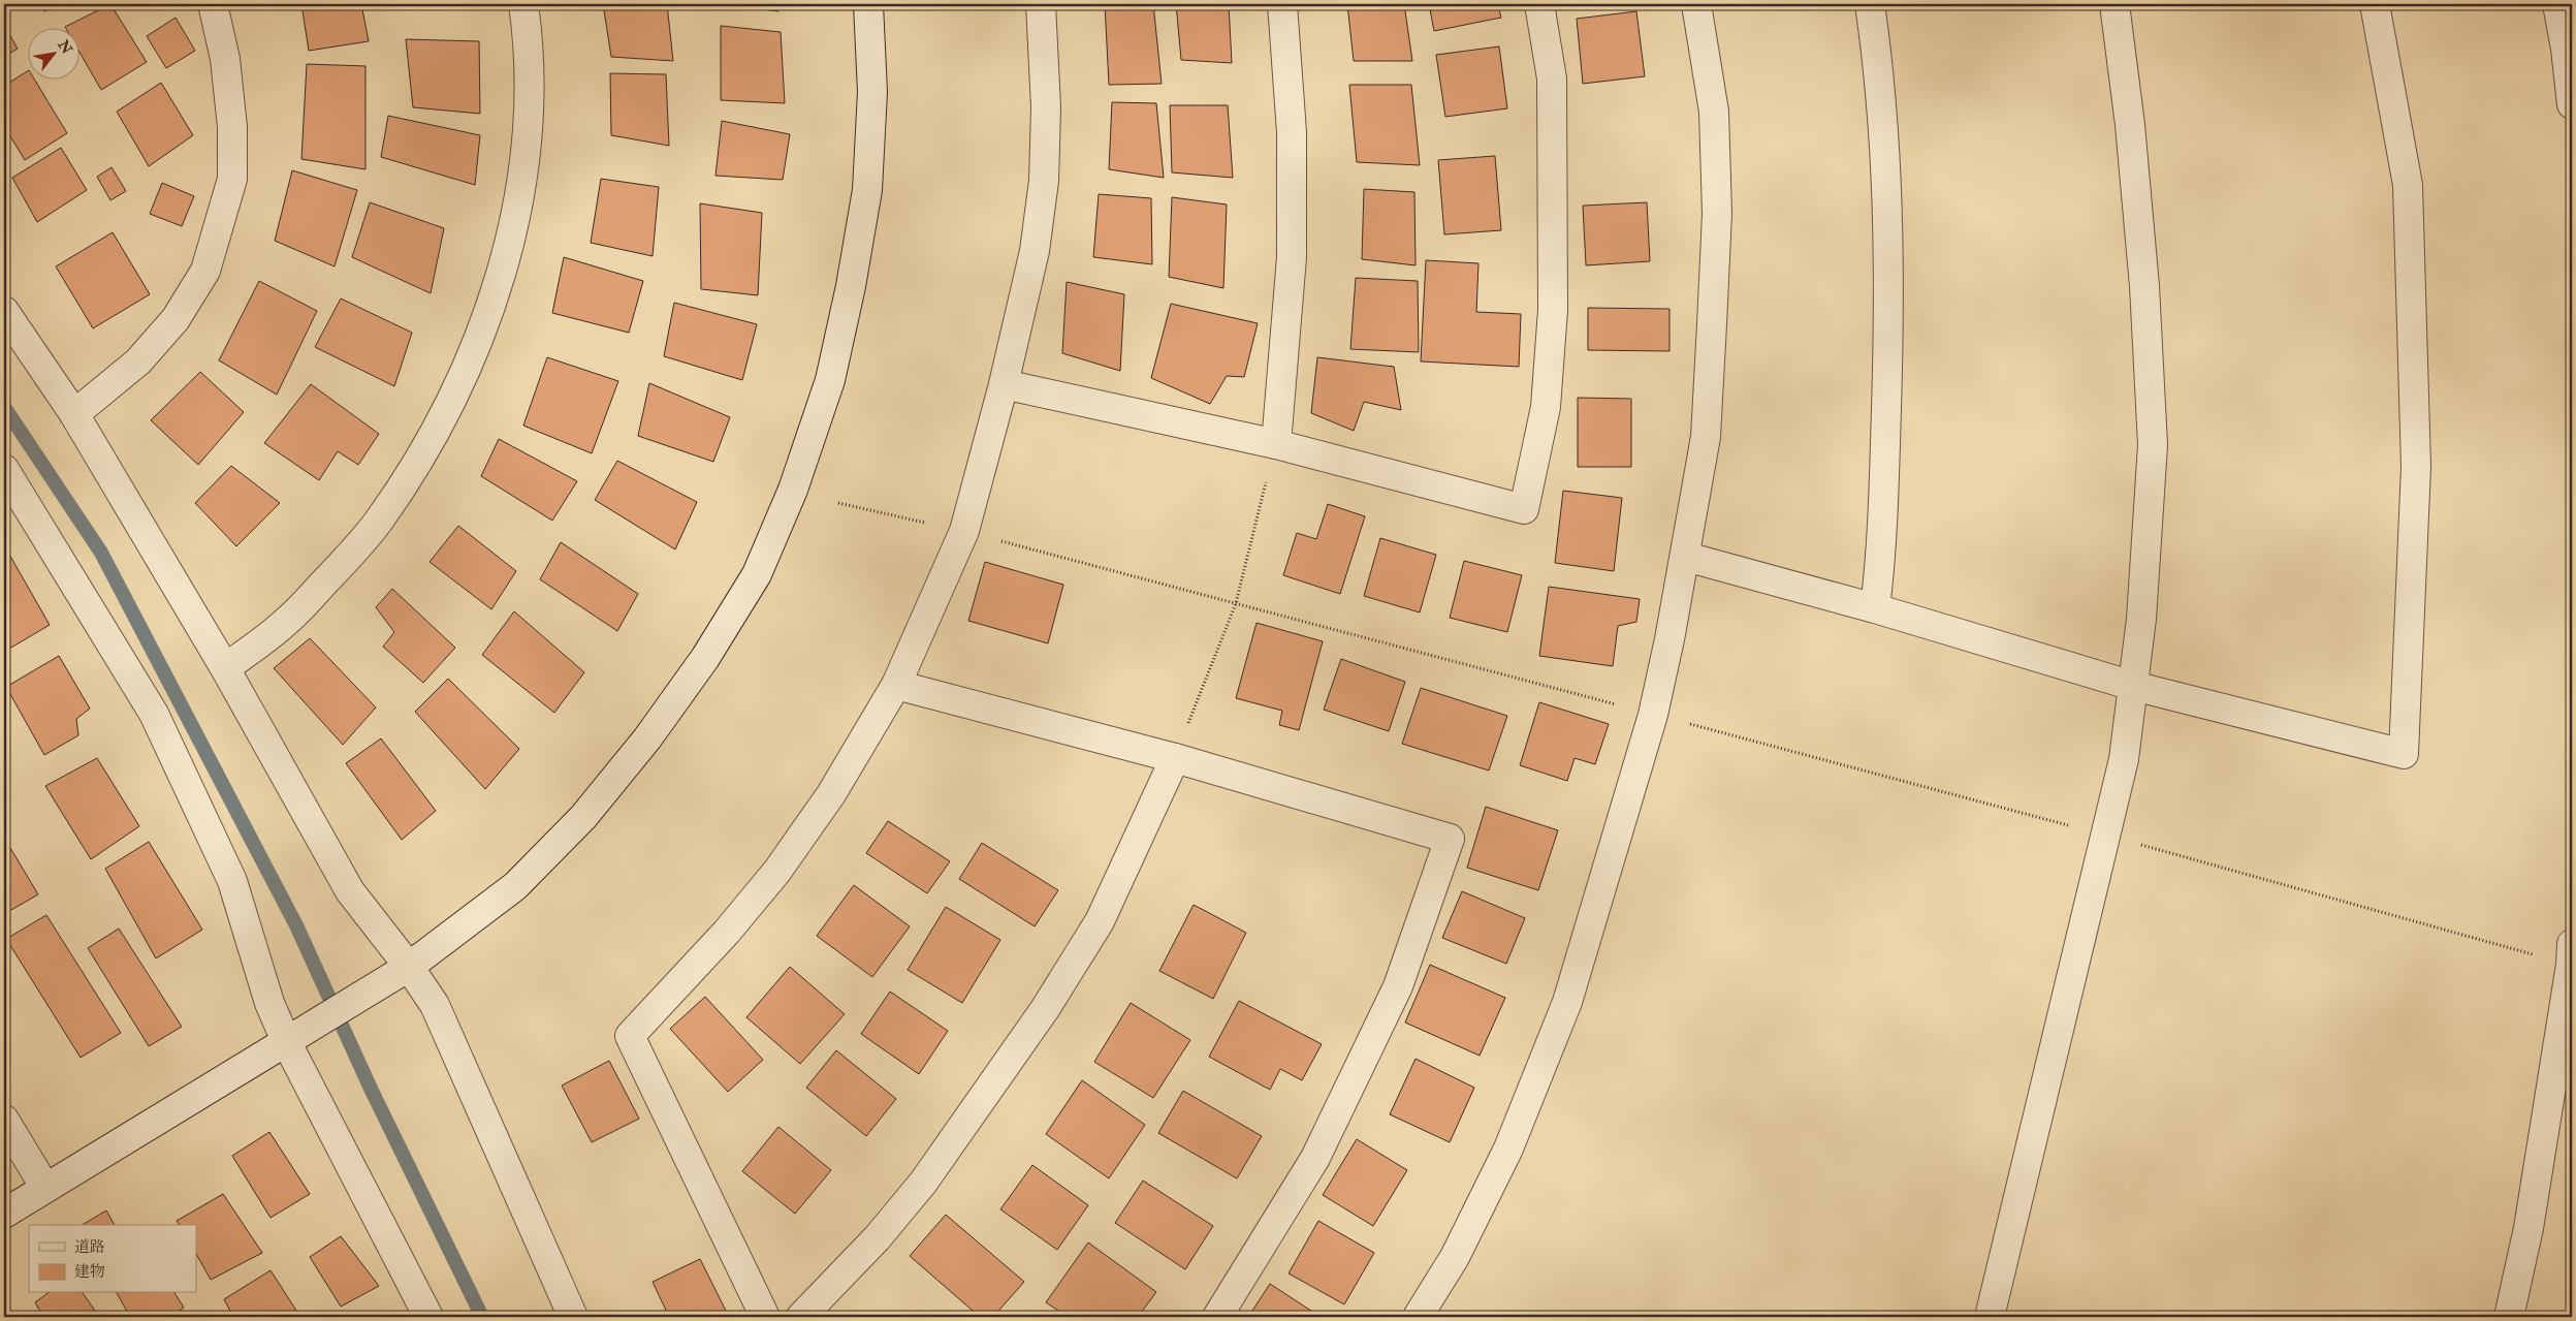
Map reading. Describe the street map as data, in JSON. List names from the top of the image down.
{
  "legend": ["道路", "建物"],
  "north": "top right"
}
